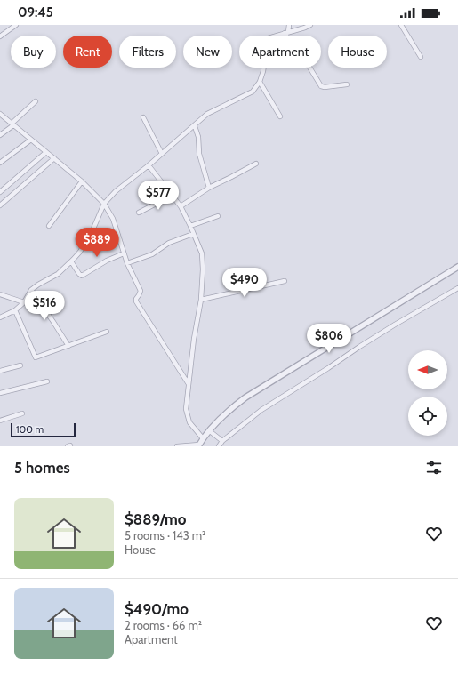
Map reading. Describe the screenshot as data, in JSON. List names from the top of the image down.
{
  "scale_bar": "100 m",
  "north": "left",
  "page": {
    "status": "09:45",
    "chip": [
      "Buy",
      "Rent",
      "Filters",
      "New",
      "Apartment",
      "House"
    ],
    "price": [
      "$577",
      "$889",
      "$490",
      "$516",
      "$806"
    ],
    "scale": "100 m",
    "heading": "5 homes",
    "list": [
      {
        "name": "$889/mo",
        "note": "5 rooms · 143 m² · House"
      },
      {
        "name": "$490/mo",
        "note": "2 rooms · 66 m² · Apartment"
      }
    ]
  }
}
